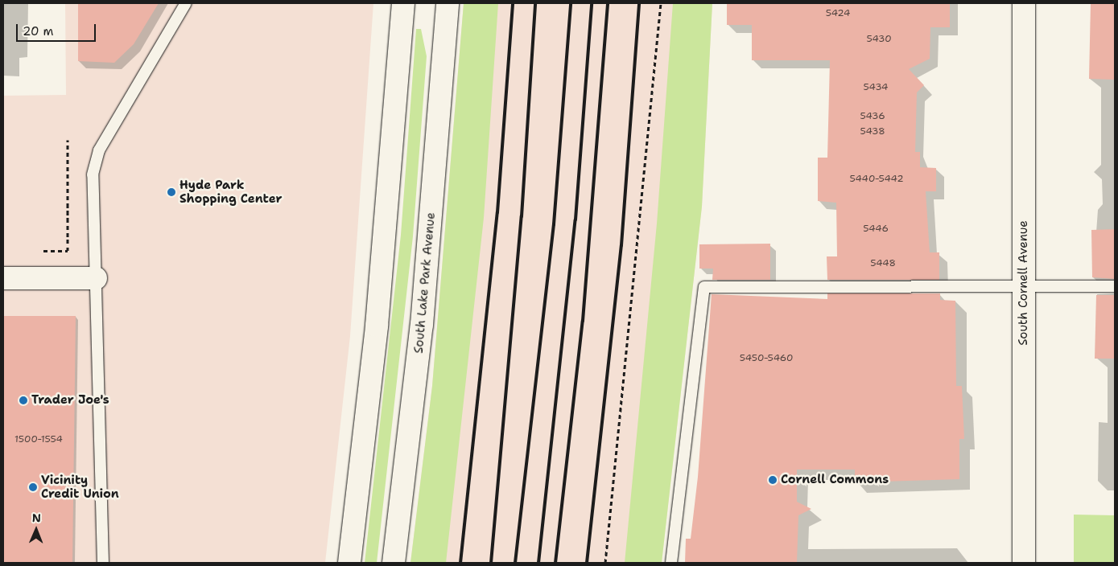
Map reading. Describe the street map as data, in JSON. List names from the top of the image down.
{
  "streets": {
    "main road": ["South Lake Park Avenue", "South Cornell Avenue"]
  },
  "places": [
    "Hyde Park Shopping Center",
    "Trader Joe's",
    "Cornell Commons",
    "Vicinity Credit Union"
  ],
  "house_numbers": [
    "5424",
    "5430",
    "5434",
    "5436",
    "5438",
    "5440-5442",
    "5446",
    "5448",
    "5450-5460",
    "1500-1554"
  ],
  "scale_bar": "20 m",
  "north": "top"
}
